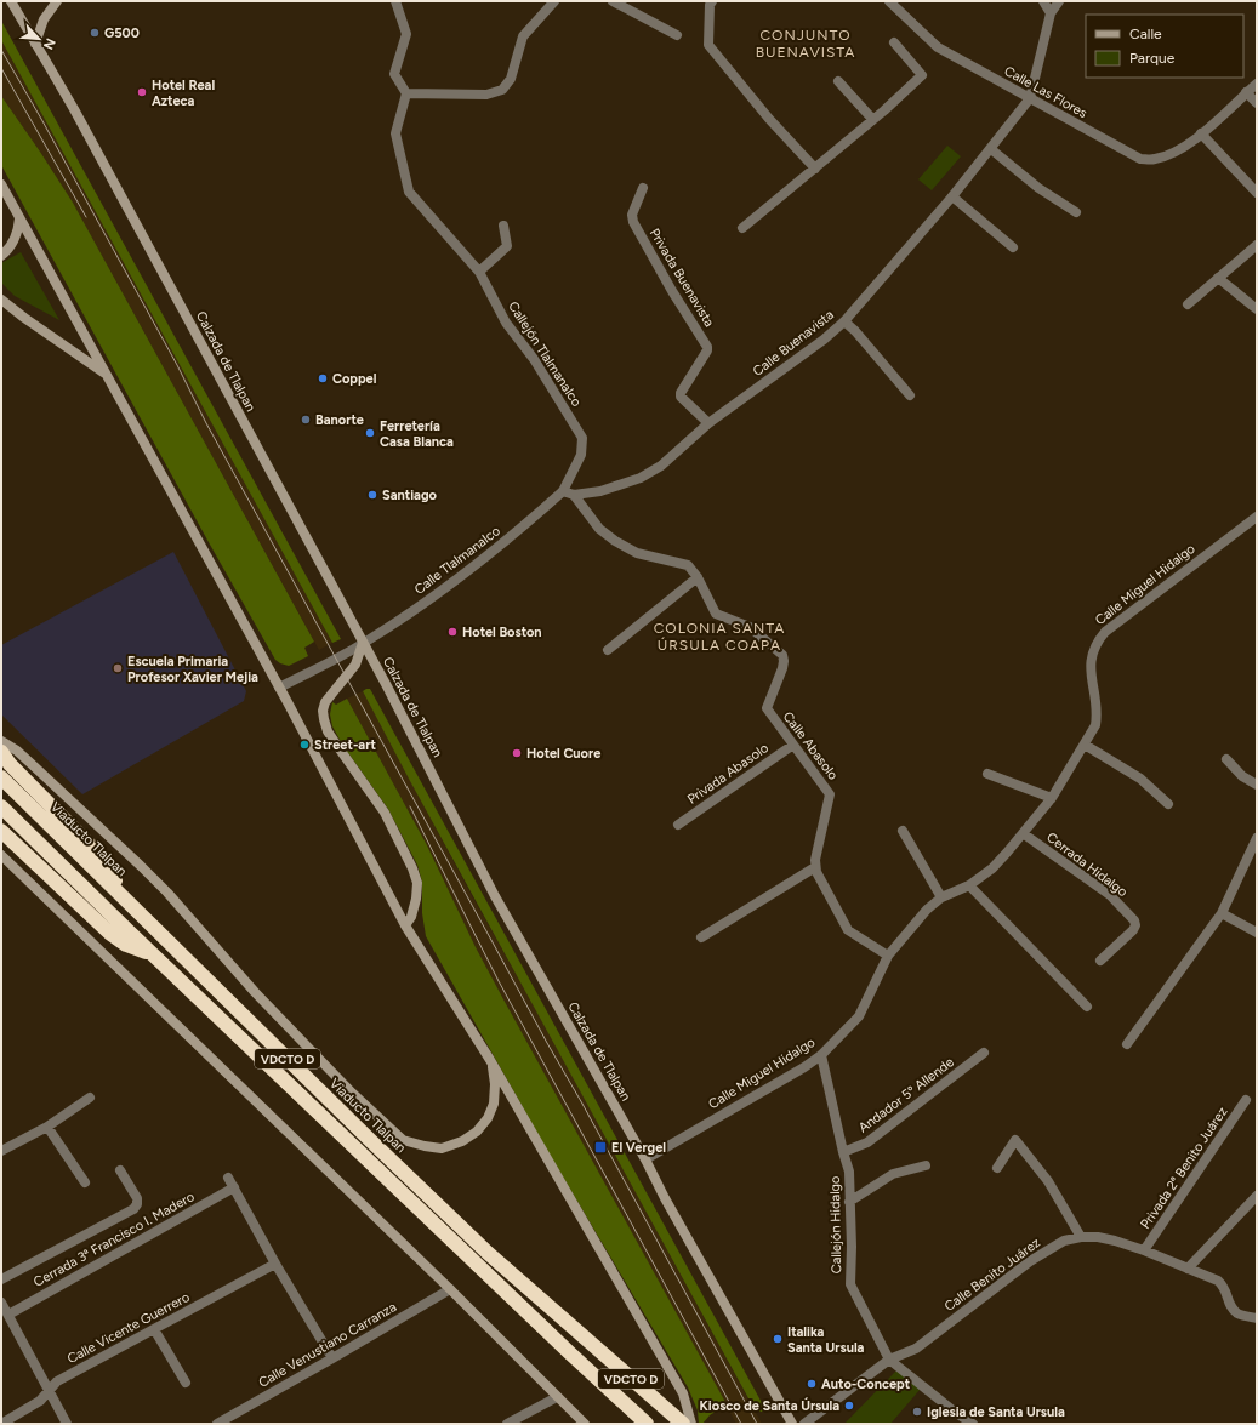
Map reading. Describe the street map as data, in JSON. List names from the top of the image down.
{
  "streets": {
    "highway": ["Viaducto Tlalpan", "VDCTO D"],
    "main road": ["Calzada de Tlalpan"],
    "street": [
      "Calle Las Flores",
      "Privada Buenavista",
      "Calle Buenavista",
      "Callejón Tlalmanalco",
      "Calle Tlalmanalco",
      "Calle Miguel Hidalgo",
      "Calle Abasolo",
      "Privada Abasolo",
      "Cerrada Hidalgo",
      "Andador 5º Allende",
      "Privada 2ª Benito Juárez",
      "Callejón Hidalgo",
      "Cerrada 3ª Francisco I. Madero",
      "Calle Benito Juárez",
      "Calle Vicente Guerrero",
      "Calle Venustiano Carranza"
    ]
  },
  "crossings": [
    ["Calle Las Flores", "Calle Buenavista"],
    ["Privada Buenavista", "Calle Buenavista"],
    ["Calle Buenavista", "Callejón Tlalmanalco"],
    ["Calle Buenavista", "Calle Tlalmanalco"],
    ["Calle Buenavista", "Calle Abasolo"],
    ["Callejón Tlalmanalco", "Calle Tlalmanalco"],
    ["Calzada de Tlalpan", "Calle Tlalmanalco"],
    ["Calzada de Tlalpan", "Calle Miguel Hidalgo"],
    ["Calle Miguel Hidalgo", "Cerrada Hidalgo"],
    ["Calle Miguel Hidalgo", "Callejón Hidalgo"],
    ["Calle Abasolo", "Privada Abasolo"],
    ["Andador 5º Allende", "Callejón Hidalgo"],
    ["Privada 2ª Benito Juárez", "Calle Benito Juárez"],
    ["Callejón Hidalgo", "Calle Benito Juárez"]
  ],
  "districts": ["CONJUNTO BUENAVISTA", "COLONIA SANTA ÚRSULA COAPA"],
  "places": {
    "other": [
      "G500",
      "Hotel Real Azteca",
      "Coppel",
      "Banorte",
      "Ferretería Casa Blanca",
      "Santiago",
      "Hotel Boston",
      "Escuela Primaria Profesor Xavier Mejia",
      "Street-art",
      "Hotel Cuore",
      "Italika Santa Ursula",
      "Auto-Concept",
      "Kiosco de Santa Úrsula",
      "Iglesia de Santa Ursula"
    ],
    "transit": ["El Vergel"]
  },
  "legend": ["Calle", "Parque"],
  "north": "bottom right"
}
